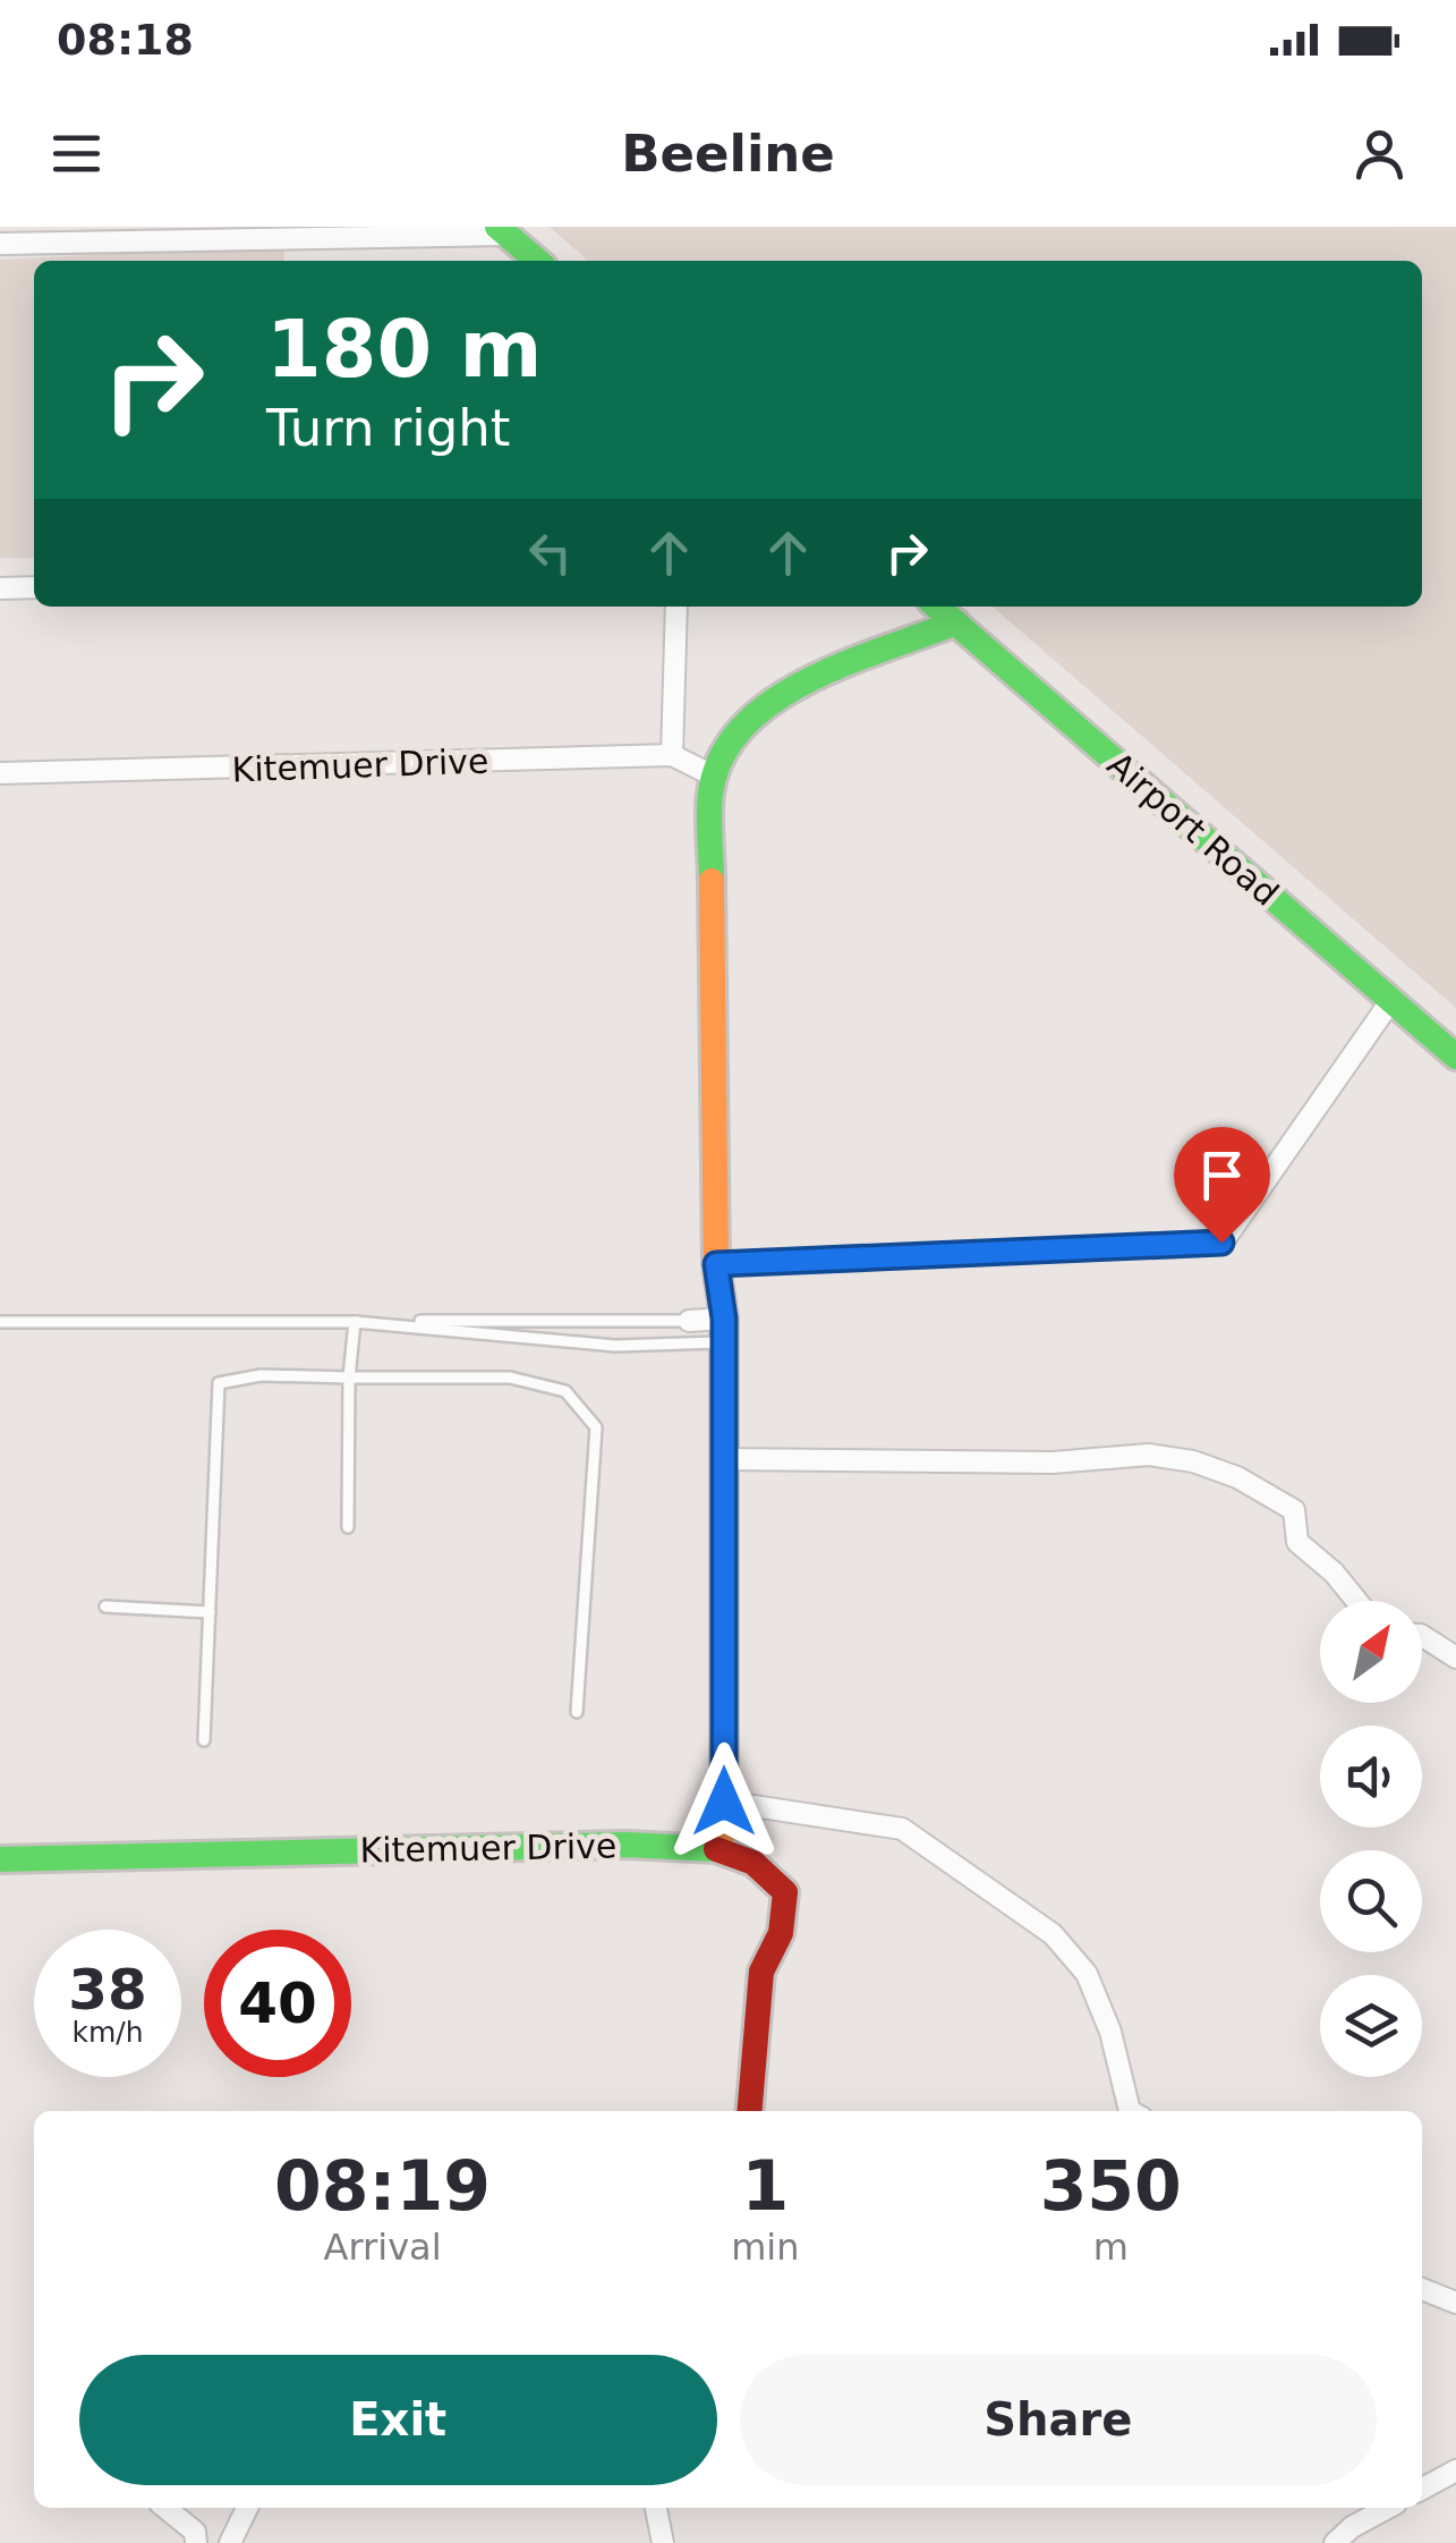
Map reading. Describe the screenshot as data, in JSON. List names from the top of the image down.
{
  "streets": {
    "street": ["Kitemuer Drive", "Airport Road"]
  },
  "north": "top right",
  "page": {
    "status": "08:18",
    "header": "Beeline",
    "turn": ["180 m", "Turn right"],
    "speed": "38 km/h",
    "limit": "40",
    "eta": [
      "08:19",
      "Arrival",
      "1",
      "min",
      "350",
      "m"
    ],
    "buttons": ["Exit", "Share"]
  }
}
